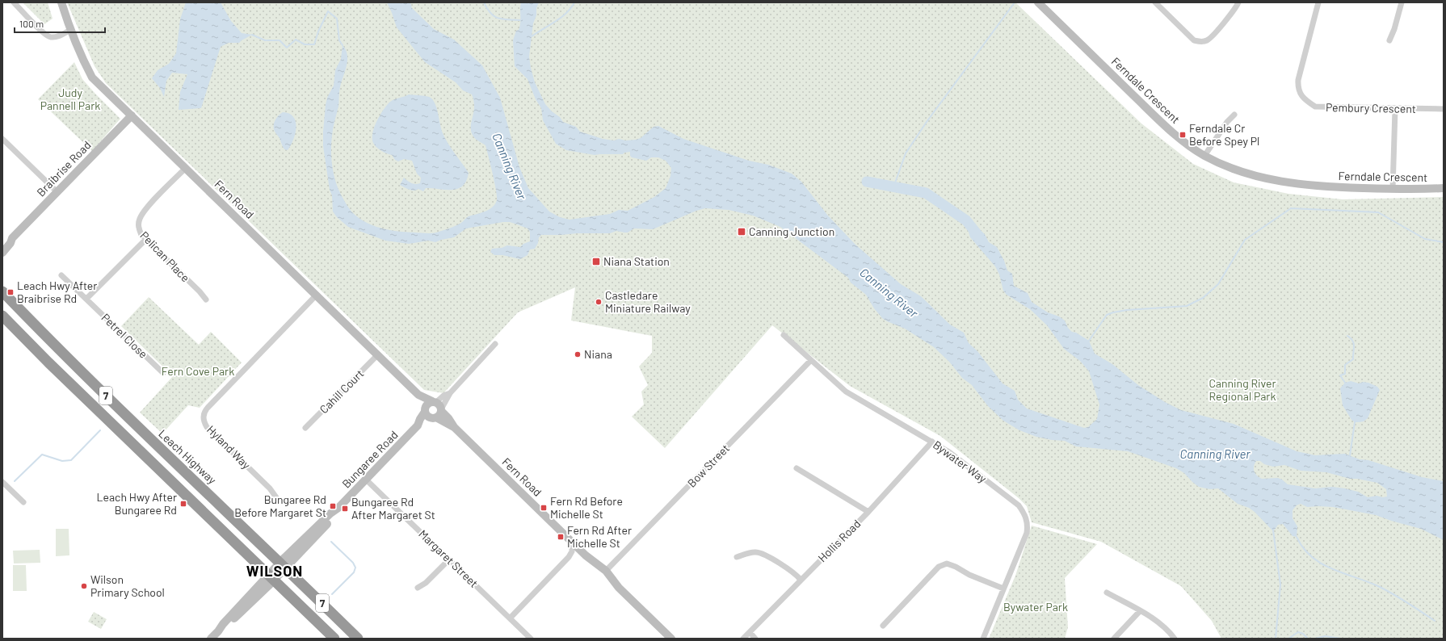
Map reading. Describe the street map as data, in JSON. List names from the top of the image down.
{
  "streets": {
    "highway": ["7", "Leach Highway"],
    "street": [
      "Ferndale Crescent",
      "Pembury Crescent",
      "Braibrise Road",
      "Fern Road",
      "Pelican Place",
      "Petrel Close",
      "Cahill Court",
      "Hyland Way",
      "Bungaree Road",
      "Bywater Way",
      "Bow Street",
      "Hollis Road",
      "Margaret Street"
    ]
  },
  "crossings": [
    ["Braibrise Road", "Fern Road"],
    ["Fern Road", "Pelican Place"],
    ["Fern Road", "Cahill Court"],
    ["Fern Road", "Hyland Way"],
    ["Fern Road", "Bungaree Road"],
    ["Fern Road", "Bow Street"],
    ["7", "Bungaree Road"],
    ["Leach Highway", "Bungaree Road"],
    ["Bungaree Road", "Margaret Street"],
    ["Bywater Way", "Bow Street"],
    ["Bywater Way", "Hollis Road"]
  ],
  "districts": ["WILSON"],
  "water": ["Canning River"],
  "parks": [
    "Judy Pannell Park",
    "Fern Cove Park",
    "Canning River Regional Park",
    "Bywater Park"
  ],
  "places": {
    "transit": [
      "Ferndale Cr Before Spey Pl",
      "Canning Junction",
      "Niana Station",
      "Leach Hwy After Braibrise Rd",
      "Leach Hwy After Bungaree Rd",
      "Bungaree Rd Before Margaret St",
      "Fern Rd Before Michelle St",
      "Bungaree Rd After Margaret St",
      "Fern Rd After Michelle St"
    ],
    "other": ["Castledare Miniature Railway", "Niana", "Wilson Primary School"]
  },
  "scale_bar": "100 m"
}
